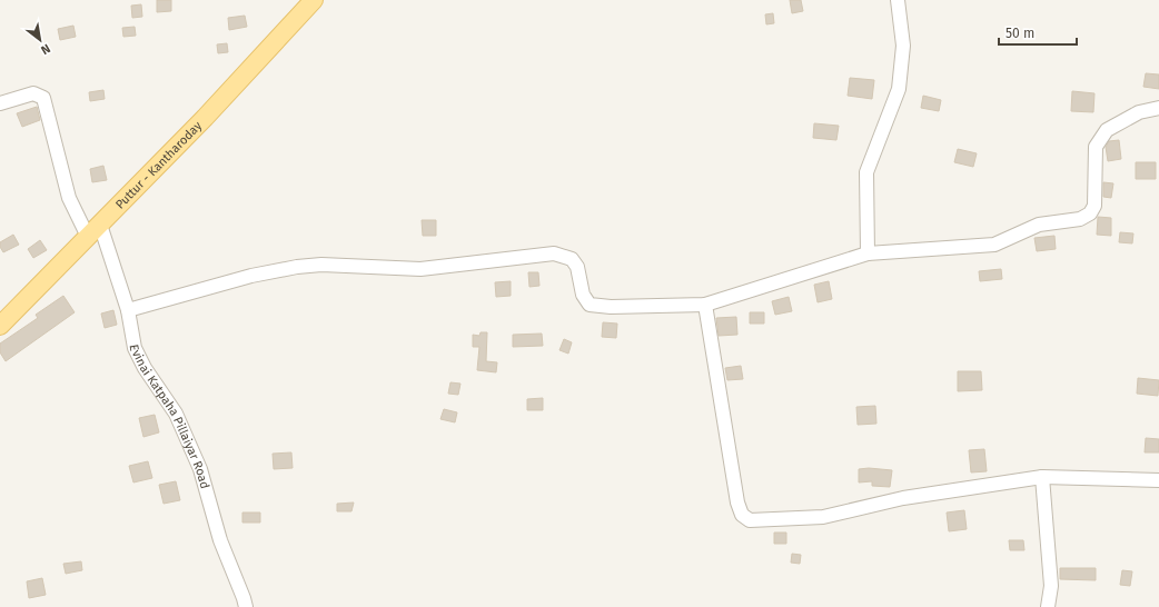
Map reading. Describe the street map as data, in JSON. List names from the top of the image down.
{
  "streets": {
    "main road": ["Puttur - Kantharoday"],
    "street": ["Evinai Katpaha Pillaiyar Road"]
  },
  "crossings": [
    ["Puttur - Kantharoday", "Evinai Katpaha Pillaiyar Road"]
  ],
  "scale_bar": "50 m",
  "north": "bottom right"
}
